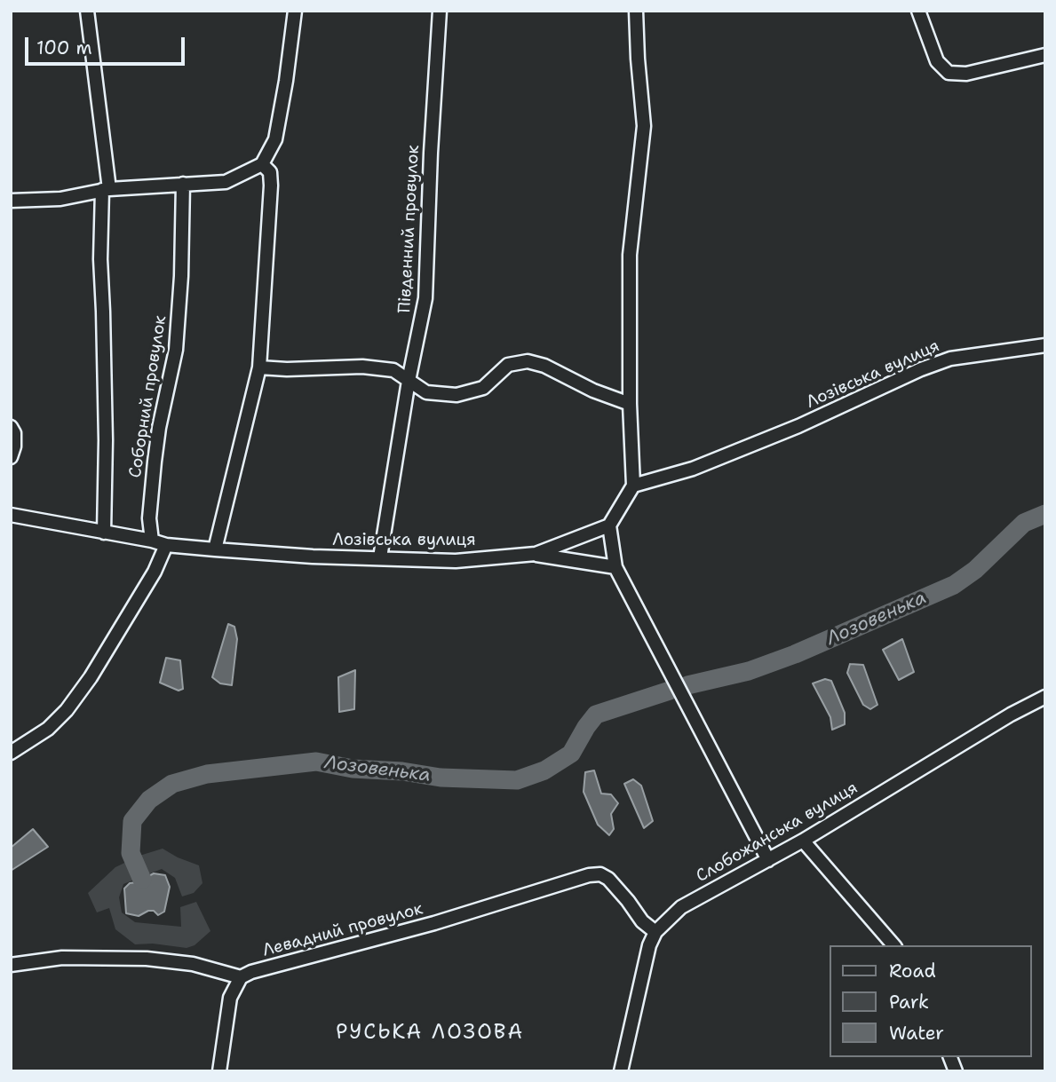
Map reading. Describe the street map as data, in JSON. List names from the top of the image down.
{
  "streets": {
    "street": [
      "Південний провулок",
      "Лозівська вулиця",
      "Соборний провулок",
      "Слобожанська вулиця",
      "Левадний провулок"
    ]
  },
  "crossings": [
    ["Південний провулок", "Лозівська вулиця"],
    ["Лозівська вулиця", "Соборний провулок"],
    ["Слобожанська вулиця", "Левадний провулок"]
  ],
  "districts": ["РУСЬКА ЛОЗОВА"],
  "water": ["Лозовенька"],
  "legend": ["Road", "Park", "Water"],
  "scale_bar": "100 m"
}
